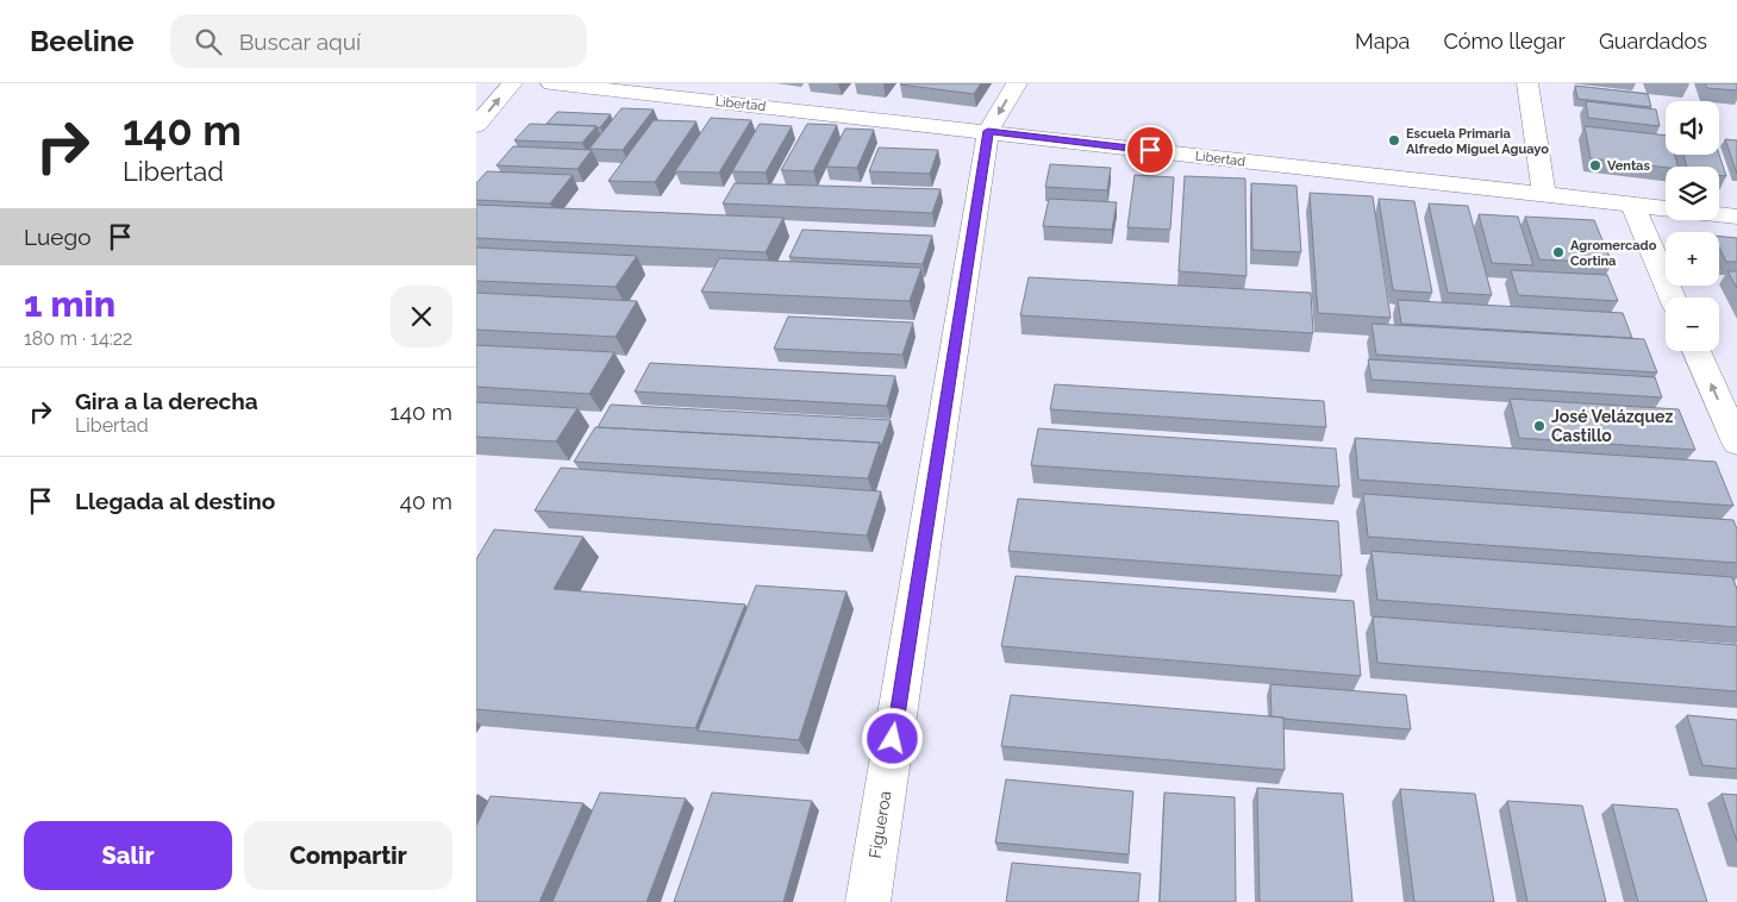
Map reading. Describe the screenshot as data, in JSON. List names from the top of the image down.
{
  "streets": {
    "street": ["Libertad", "Figueroa"]
  },
  "crossings": [
    ["Libertad", "Figueroa"]
  ],
  "places": [
    "Escuela Primaria Alfredo Miguel Aguayo",
    "Ventas",
    "Agromercado Cortina",
    "José Velázquez Castillo"
  ],
  "page": {
    "header": "Beeline",
    "search": "Buscar aquí",
    "nav": ["Mapa", "Cómo llegar", "Guardados"],
    "turn": ["140 m", "Libertad"],
    "map_buttons": ["+", "−"],
    "then": "Luego",
    "heading": ["1 min", "180 m · 14:22"],
    "list": [
      {
        "name": "Gira a la derecha",
        "note": "Libertad",
        "value": "140 m"
      },
      {
        "name": "Llegada al destino",
        "value": "40 m"
      }
    ],
    "buttons": ["Salir", "Compartir"]
  }
}
